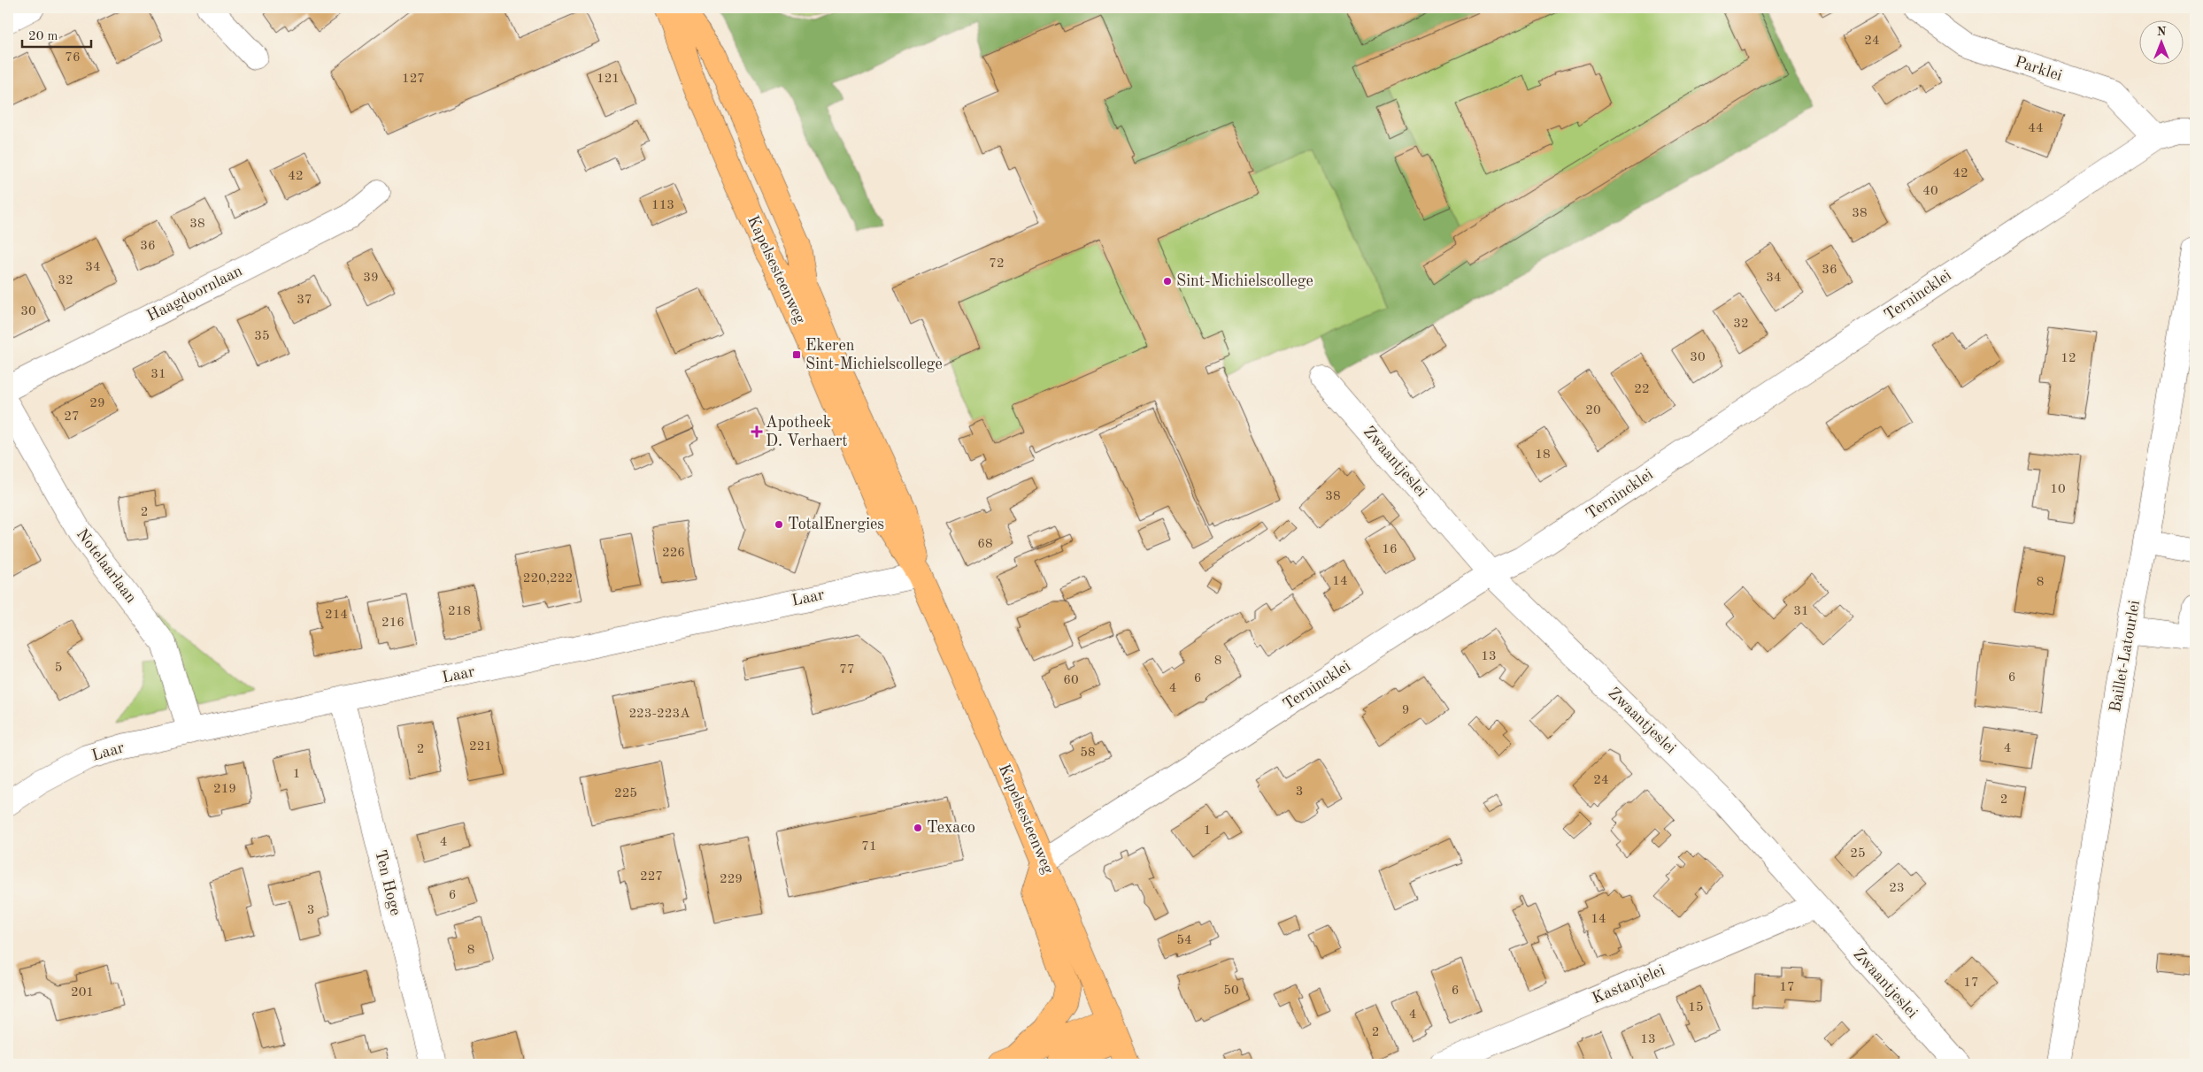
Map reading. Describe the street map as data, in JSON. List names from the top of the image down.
{
  "streets": {
    "main road": ["Kapelsesteenweg"],
    "street": [
      "Parklei",
      "Haagdoornlaan",
      "Ternincklei",
      "Zwaantjeslei",
      "Notelaarlaan",
      "Laar",
      "Baillet-Latourlei",
      "Ten Hoge",
      "Kastanjelei"
    ]
  },
  "crossings": [
    ["Parklei", "Ternincklei"],
    ["Kapelsesteenweg", "Ternincklei"],
    ["Kapelsesteenweg", "Laar"],
    ["Ternincklei", "Zwaantjeslei"],
    ["Zwaantjeslei", "Kastanjelei"],
    ["Notelaarlaan", "Laar"],
    ["Laar", "Ten Hoge"]
  ],
  "places": {
    "other": ["Sint-Michielscollege", "TotalEnergies", "Texaco"],
    "transit": ["Ekeren Sint-Michielscollege"],
    "health": ["Apotheek D. Verhaert"]
  },
  "house_numbers": [
    "24",
    "76",
    "127",
    "121",
    "44",
    "42",
    "42",
    "40",
    "113",
    "38",
    "38",
    "36",
    "72",
    "34",
    "36",
    "39",
    "34",
    "32",
    "37",
    "30",
    "32",
    "35",
    "30",
    "12",
    "31",
    "22",
    "29",
    "20",
    "27",
    "18",
    "10",
    "38",
    "2",
    "68",
    "16",
    "226",
    "220,222",
    "14",
    "8",
    "218",
    "31",
    "214",
    "216",
    "13",
    "8",
    "5",
    "77",
    "6",
    "6",
    "60",
    "4",
    "9",
    "223-223A",
    "221",
    "4",
    "2",
    "58",
    "1",
    "24",
    "219",
    "3",
    "225",
    "2",
    "1",
    "4",
    "71",
    "25",
    "227",
    "229",
    "23",
    "6",
    "3",
    "14",
    "54",
    "8",
    "17",
    "17",
    "50",
    "6",
    "201",
    "15",
    "4",
    "2",
    "13"
  ],
  "scale_bar": "20 m",
  "north": "top"
}
